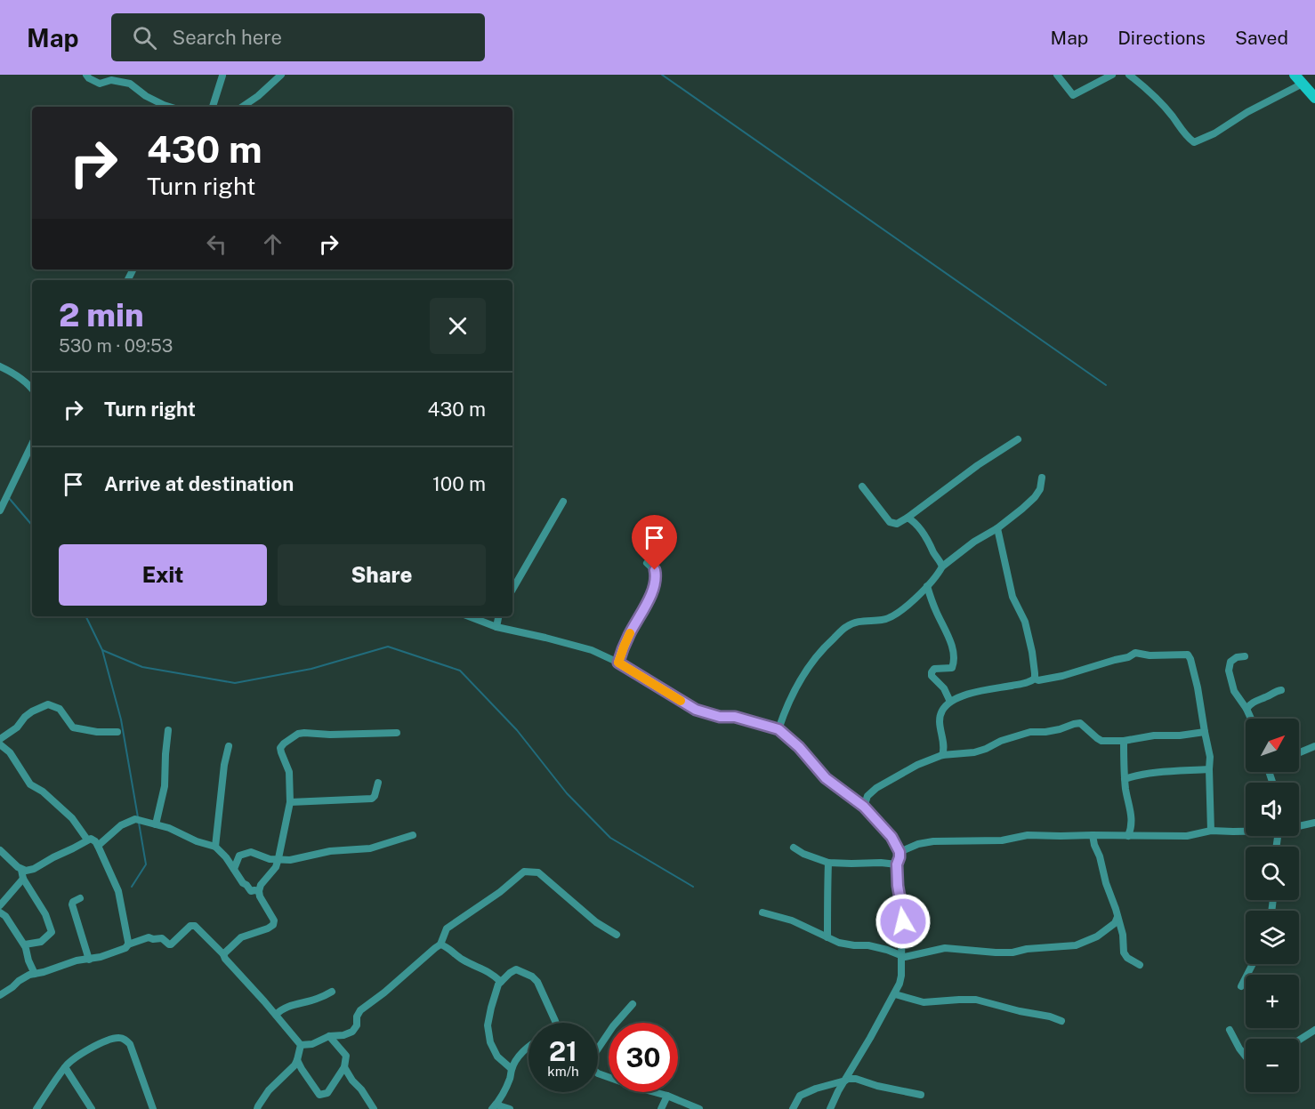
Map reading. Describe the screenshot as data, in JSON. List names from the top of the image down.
{
  "north": "top right",
  "page": {
    "header": "Map",
    "search": "Search here",
    "nav": ["Map", "Directions", "Saved"],
    "turn": ["430 m", "Turn right"],
    "heading": ["2 min", "530 m · 09:53"],
    "list": [
      {
        "name": "Turn right",
        "value": "430 m"
      },
      {
        "name": "Arrive at destination",
        "value": "100 m"
      }
    ],
    "buttons": ["Exit", "Share"],
    "map_buttons": ["+", "−"],
    "speed": "21 km/h",
    "limit": "30"
  }
}
